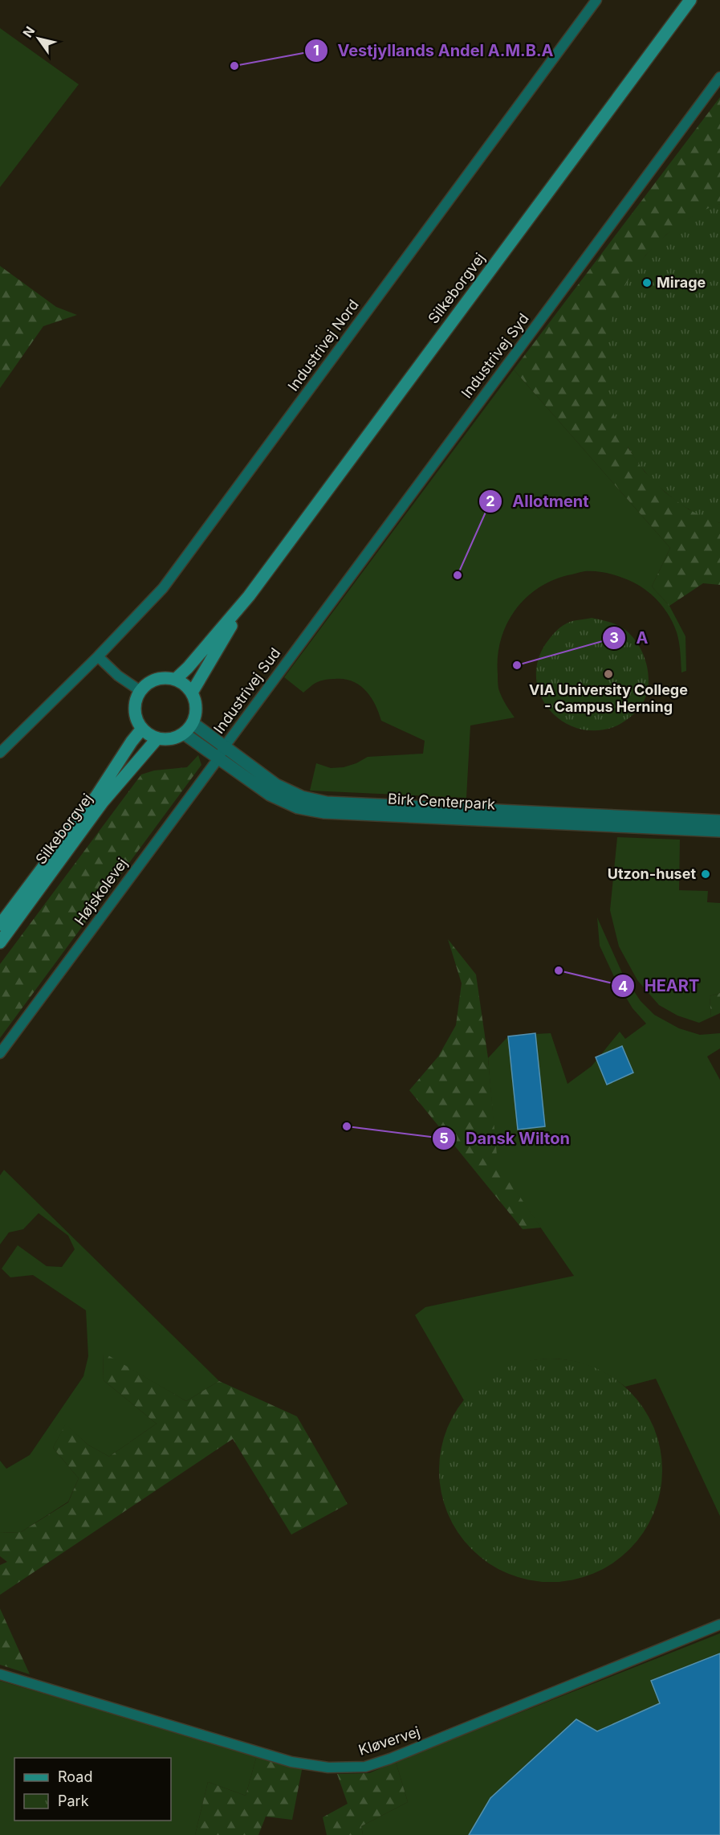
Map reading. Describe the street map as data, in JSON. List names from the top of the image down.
{
  "streets": {
    "main road": ["Silkeborgvej"],
    "street": [
      "Industrivej Nord",
      "Industrivej Syd",
      "Industrivej Sud",
      "Birk Centerpark",
      "Højskolevej",
      "Kløvervej"
    ]
  },
  "crossings": [
    ["Silkeborgvej", "Birk Centerpark"],
    ["Industrivej Syd", "Industrivej Sud"],
    ["Industrivej Sud", "Birk Centerpark"],
    ["Industrivej Sud", "Højskolevej"],
    ["Birk Centerpark", "Højskolevej"]
  ],
  "places": [
    "Vestjyllands Andel A.M.B.A",
    "Mirage",
    "Allotment",
    "A",
    "VIA University College - Campus Herning",
    "Utzon-huset",
    "HEART",
    "Dansk Wilton"
  ],
  "legend": ["Road", "Park"],
  "north": "top left"
}
